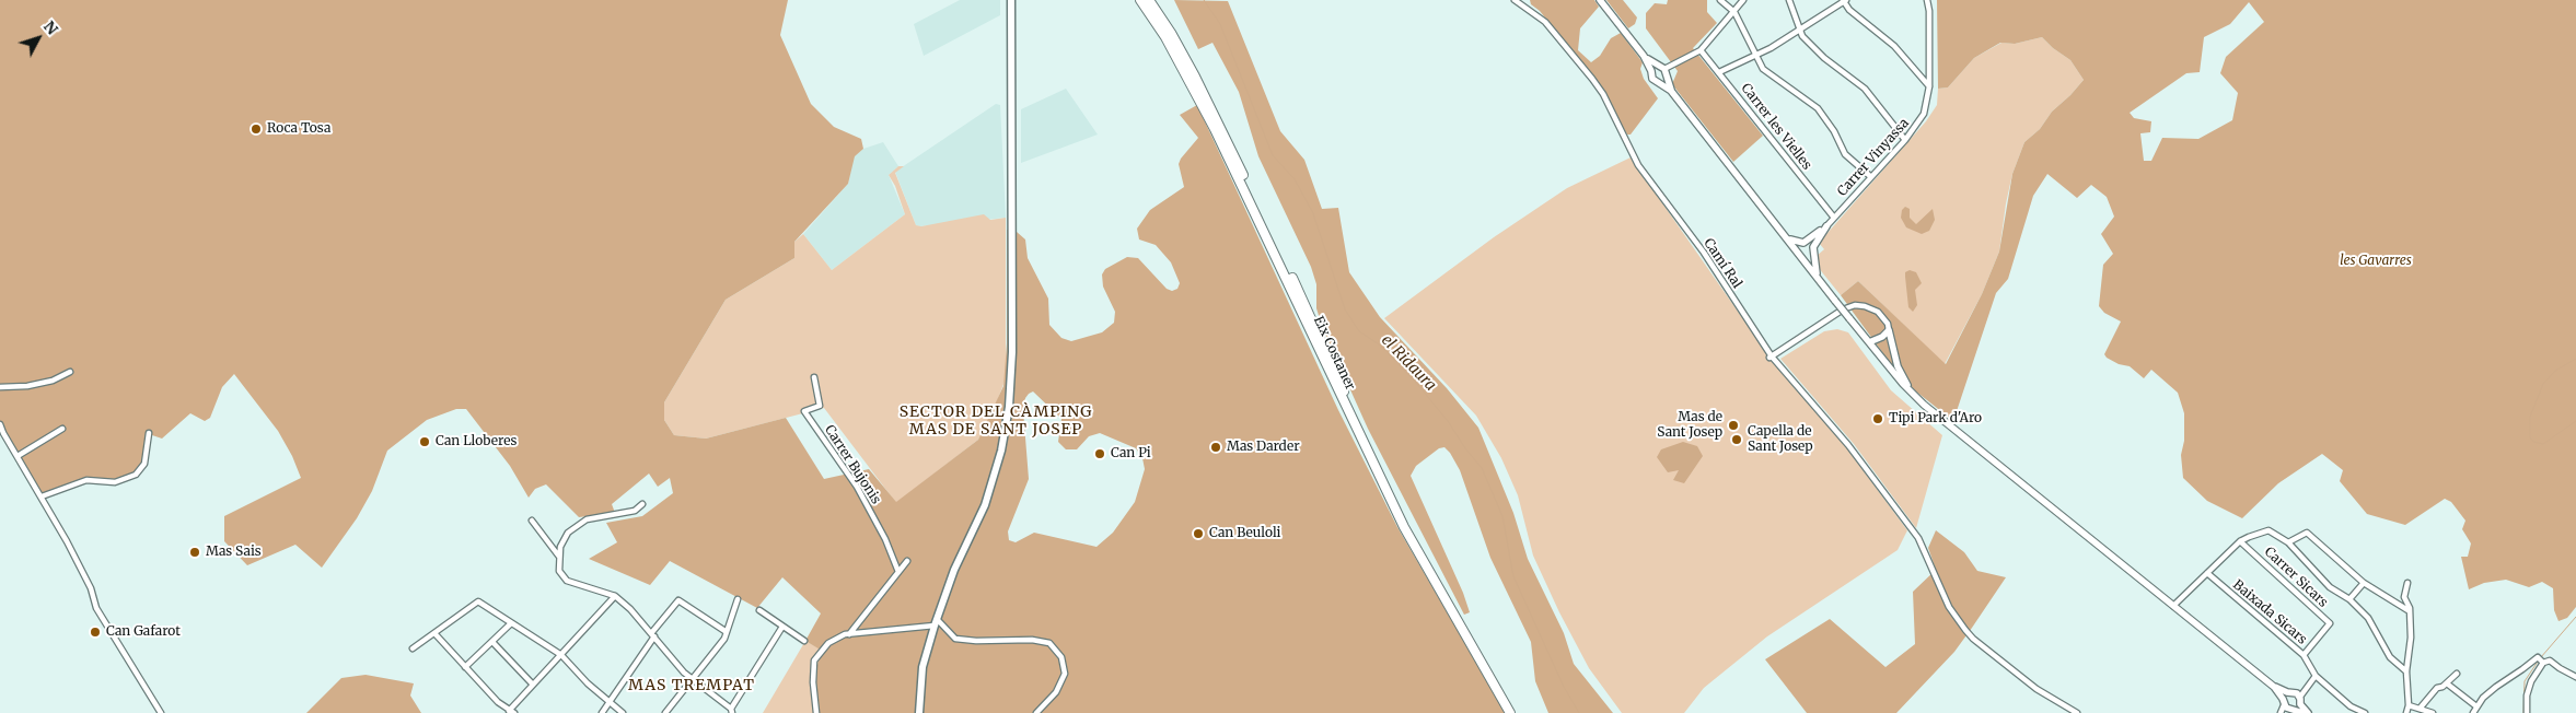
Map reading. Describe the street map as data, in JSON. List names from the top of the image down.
{
  "streets": {
    "highway": ["Eix Costaner"],
    "street": [
      "Carrer les Vielles",
      "Carrer Vinyassa",
      "Camí Ral",
      "Carrer Bujonis",
      "Carrer Sicars",
      "Baixada Sicars"
    ]
  },
  "crossings": [
    ["Carrer les Vielles", "Carrer Vinyassa"],
    ["Carrer Sicars", "Baixada Sicars"]
  ],
  "districts": ["SECTOR DEL CÀMPING MAS DE SANT JOSEP", "MAS TREMPAT"],
  "water": ["el Ridaura"],
  "parks": ["les Gavarres"],
  "places": [
    "Roca Tosa",
    "Tipi Park d'Aro",
    "Mas de Sant Josep",
    "Capella de Sant Josep",
    "Can Lloberes",
    "Mas Darder",
    "Can Pi",
    "Can Beuloli",
    "Mas Sais",
    "Can Gafarot"
  ],
  "north": "top right"
}
